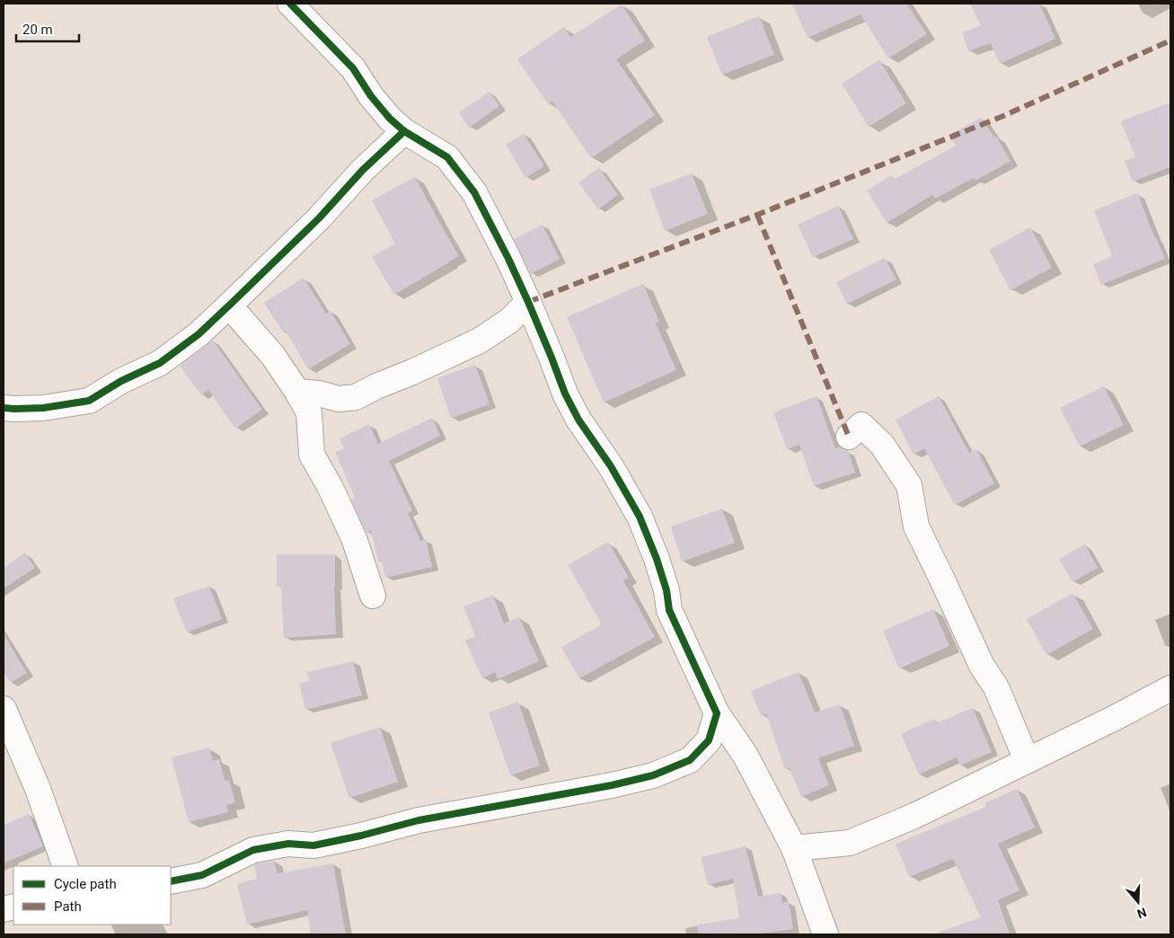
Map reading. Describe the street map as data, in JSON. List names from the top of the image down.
{
  "legend": ["Cycle path", "Path"],
  "scale_bar": "20 m",
  "north": "bottom"
}
